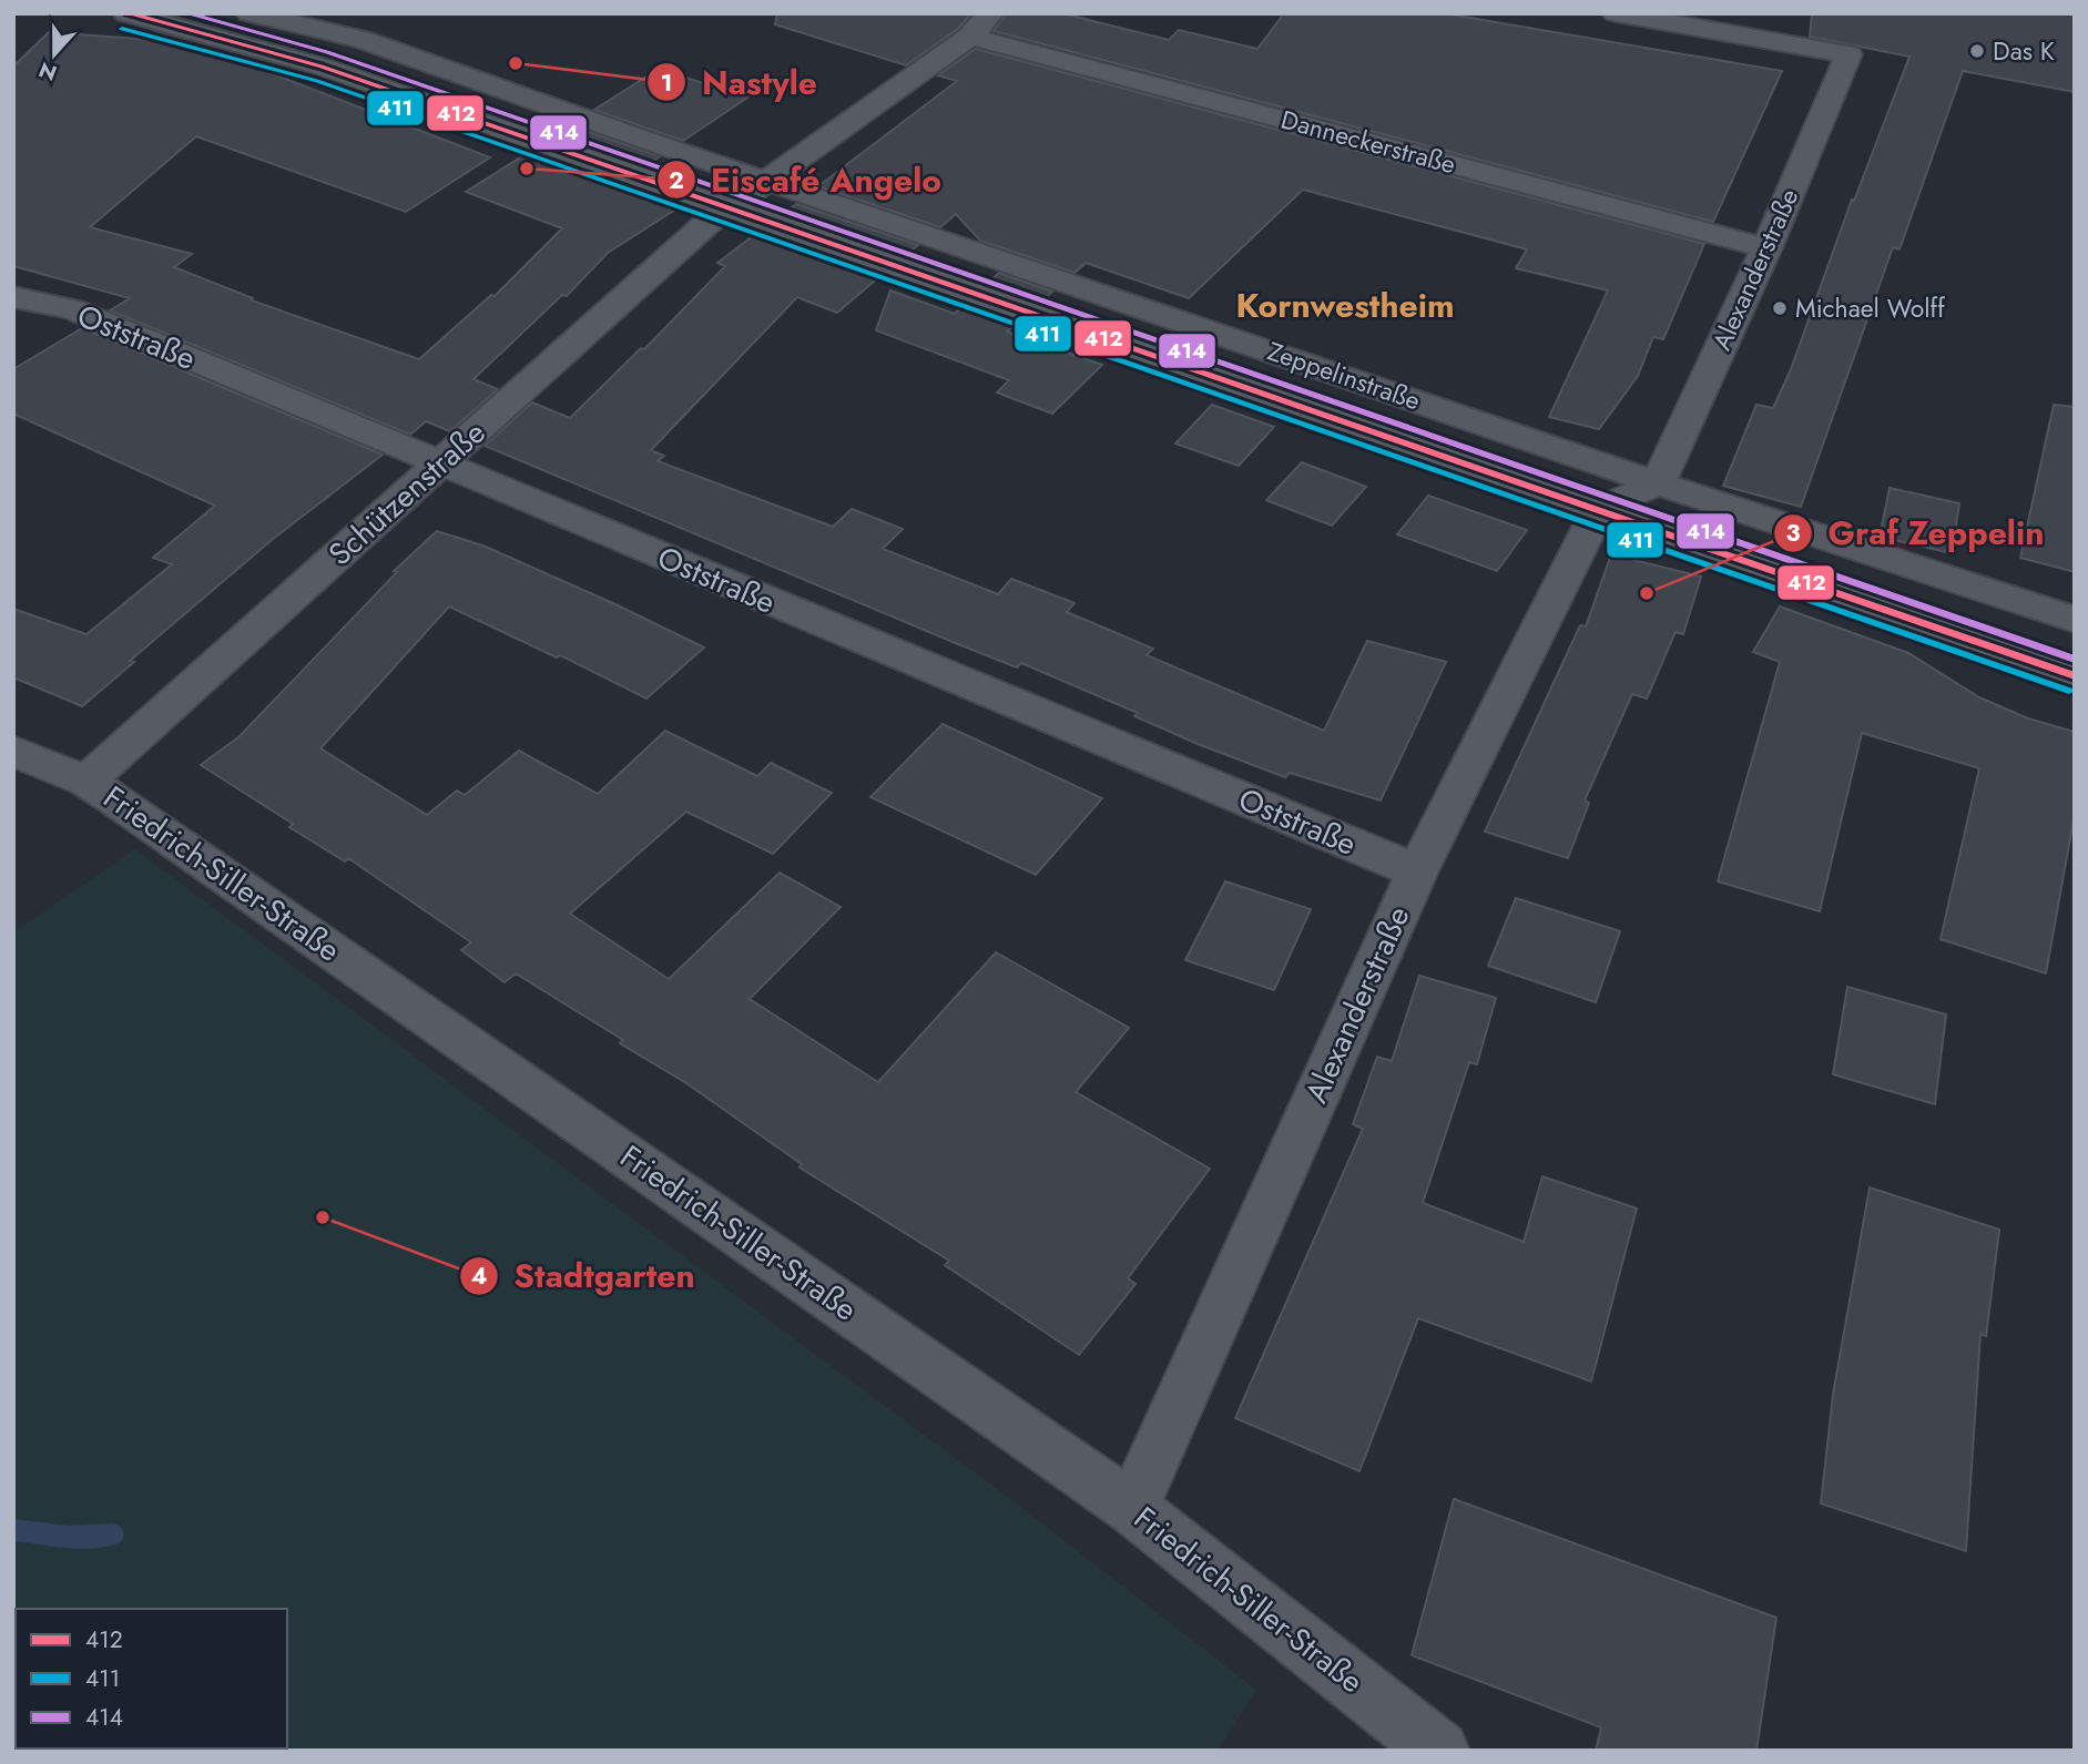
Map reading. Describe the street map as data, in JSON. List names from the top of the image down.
{
  "streets": {
    "street": [
      "Danneckerstraße",
      "Alexanderstraße",
      "Oststraße",
      "Zeppelinstraße",
      "Schützenstraße",
      "Friedrich-Siller-Straße"
    ]
  },
  "crossings": [
    ["Danneckerstraße", "Alexanderstraße"],
    ["Alexanderstraße", "Oststraße"],
    ["Alexanderstraße", "Zeppelinstraße"],
    ["Alexanderstraße", "Friedrich-Siller-Straße"],
    ["Oststraße", "Schützenstraße"],
    ["Zeppelinstraße", "Schützenstraße"],
    ["Schützenstraße", "Friedrich-Siller-Straße"]
  ],
  "districts": ["Kornwestheim"],
  "places": [
    "Das K",
    "Nastyle",
    "Eiscafé Angelo",
    "Michael Wolff",
    "Graf Zeppelin",
    "Stadtgarten"
  ],
  "lines": ["transit line 412", "transit line 414", "transit line 411"],
  "legend": ["412", "411", "414"],
  "north": "bottom"
}
